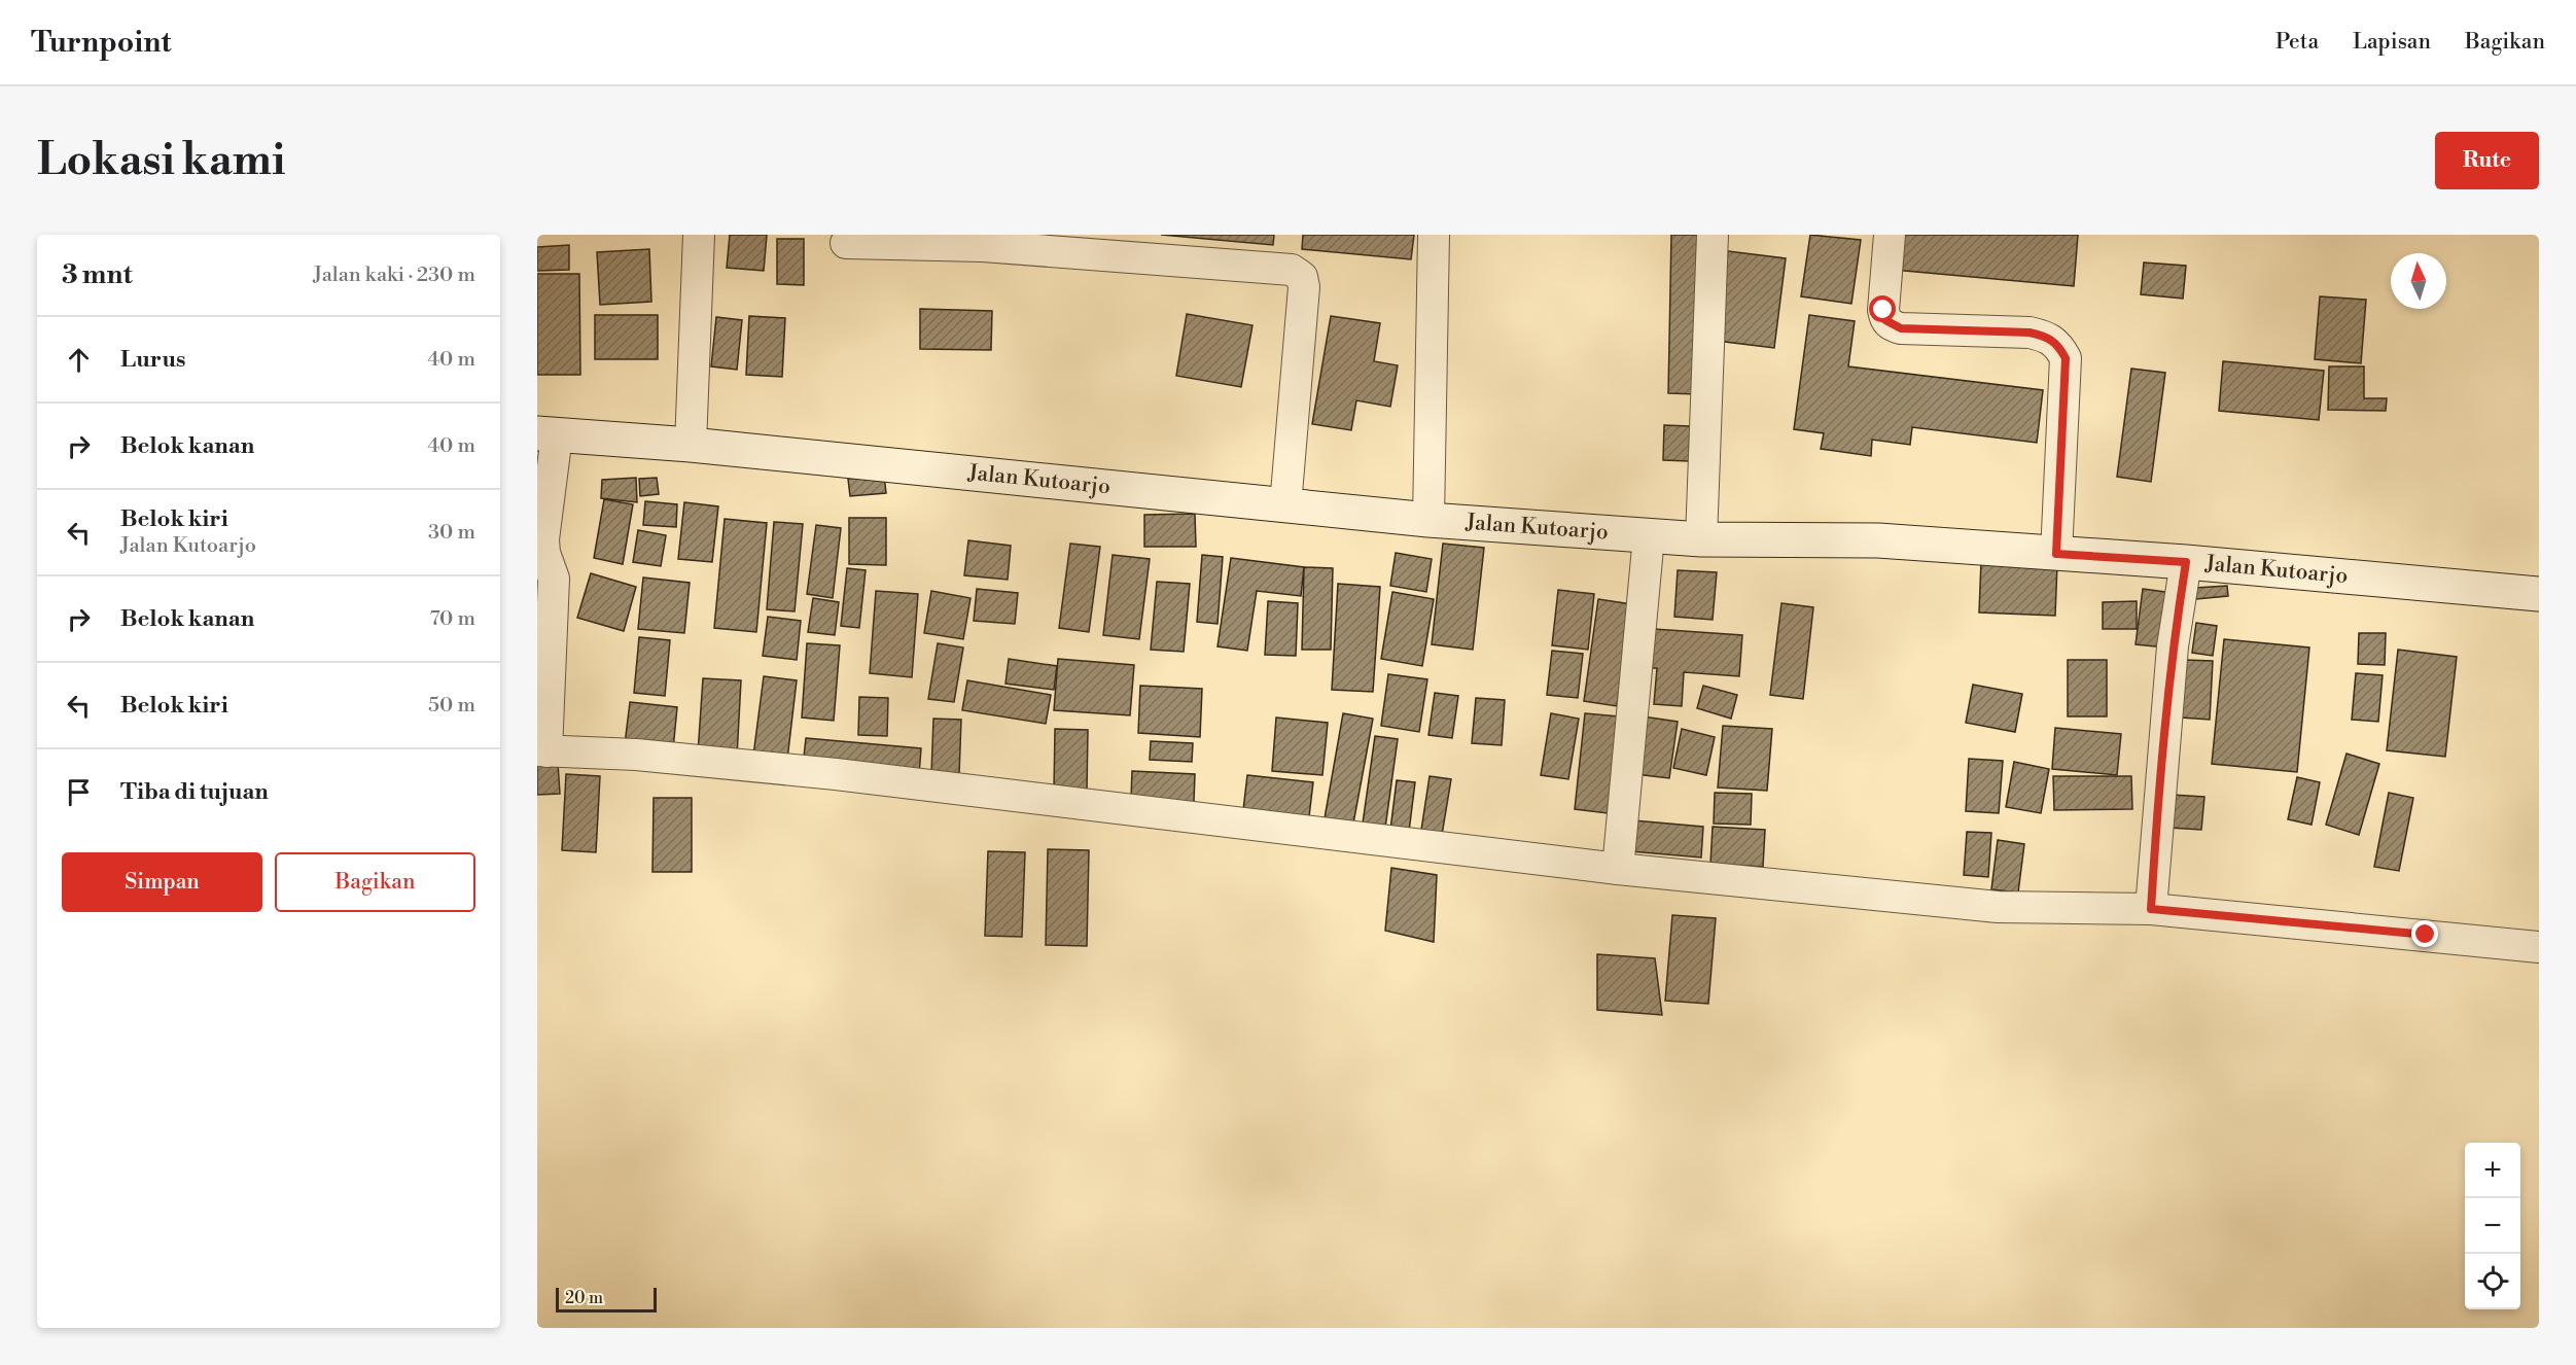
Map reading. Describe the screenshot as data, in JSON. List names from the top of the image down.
{
  "streets": {
    "main road": ["Jalan Kutoarjo"]
  },
  "scale_bar": "20 m",
  "north": "top",
  "page": {
    "header": "Turnpoint",
    "nav": ["Peta", "Lapisan", "Bagikan"],
    "buttons": [
      "Rute",
      ["Simpan", "Bagikan"]
    ],
    "title": "Lokasi kami",
    "heading": ["3 mnt", "Jalan kaki · 230 m"],
    "list": [
      ["Lurus", "40 m"],
      ["Belok kanan", "40 m"],
      ["Belok kiri", "Jalan Kutoarjo", "30 m"],
      ["Belok kanan", "70 m"],
      ["Belok kiri", "50 m"],
      "Tiba di tujuan"
    ],
    "map_buttons": ["+", "−"],
    "scale": "20 m"
  }
}
